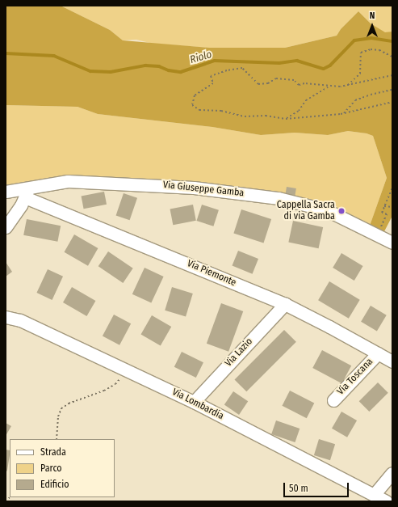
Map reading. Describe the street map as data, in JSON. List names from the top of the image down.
{
  "streets": {
    "street": [
      "Via Giuseppe Gamba",
      "Via Piemonte",
      "Via Lazio",
      "Via Toscana",
      "Via Lombardia"
    ]
  },
  "crossings": [
    ["Via Giuseppe Gamba", "Via Piemonte"],
    ["Via Piemonte", "Via Lazio"],
    ["Via Piemonte", "Via Toscana"],
    ["Via Lazio", "Via Lombardia"]
  ],
  "water": ["Riolo"],
  "places": ["Cappella Sacra di via Gamba"],
  "legend": ["Strada", "Parco", "Edificio"],
  "scale_bar": "50 m",
  "north": "top"
}
